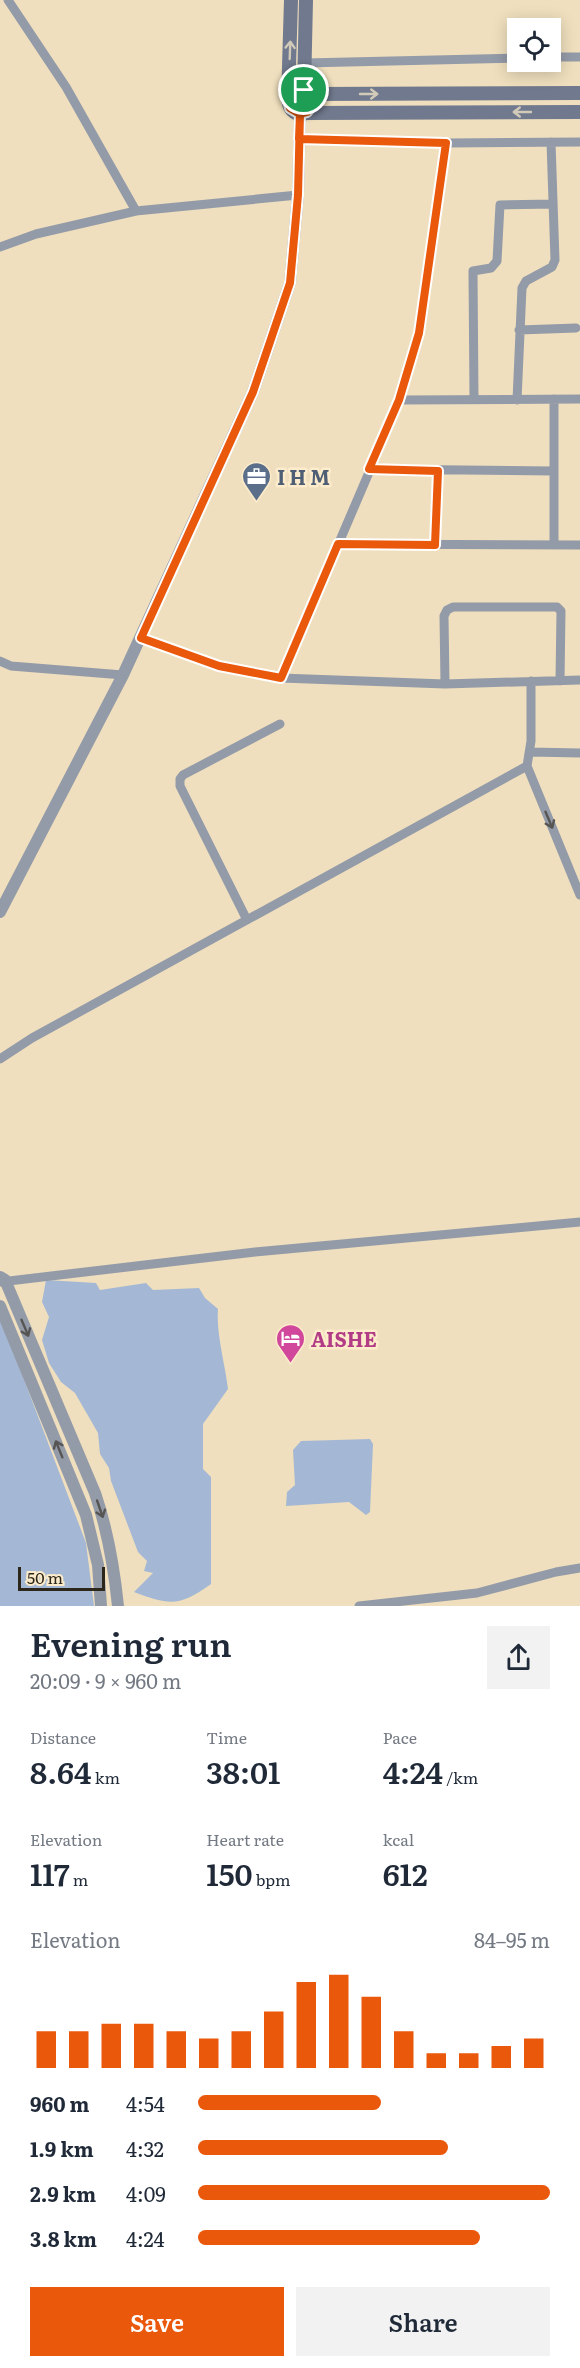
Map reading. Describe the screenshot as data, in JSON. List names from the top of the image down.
{
  "places": {
    "office": ["I H M"],
    "hotel": ["AISHE"]
  },
  "scale_bar": "50 m",
  "page": {
    "scale": "50 m",
    "heading": ["Evening run", "20:09 · 9 × 960 m"],
    "stats": [
      ["Distance", "8.64 km"],
      ["Time", "38:01"],
      ["Pace", "4:24 /km"],
      ["Elevation", "117 m"],
      ["Heart rate", "150 bpm"],
      ["kcal", "612"]
    ],
    "chart": ["Elevation", "84–95 m"],
    "list": [
      {
        "name": "960 m",
        "note": "4:54"
      },
      {
        "name": "1.9 km",
        "note": "4:32"
      },
      {
        "name": "2.9 km",
        "note": "4:09"
      },
      {
        "name": "3.8 km",
        "note": "4:24"
      }
    ],
    "buttons": ["Save", "Share"]
  }
}
